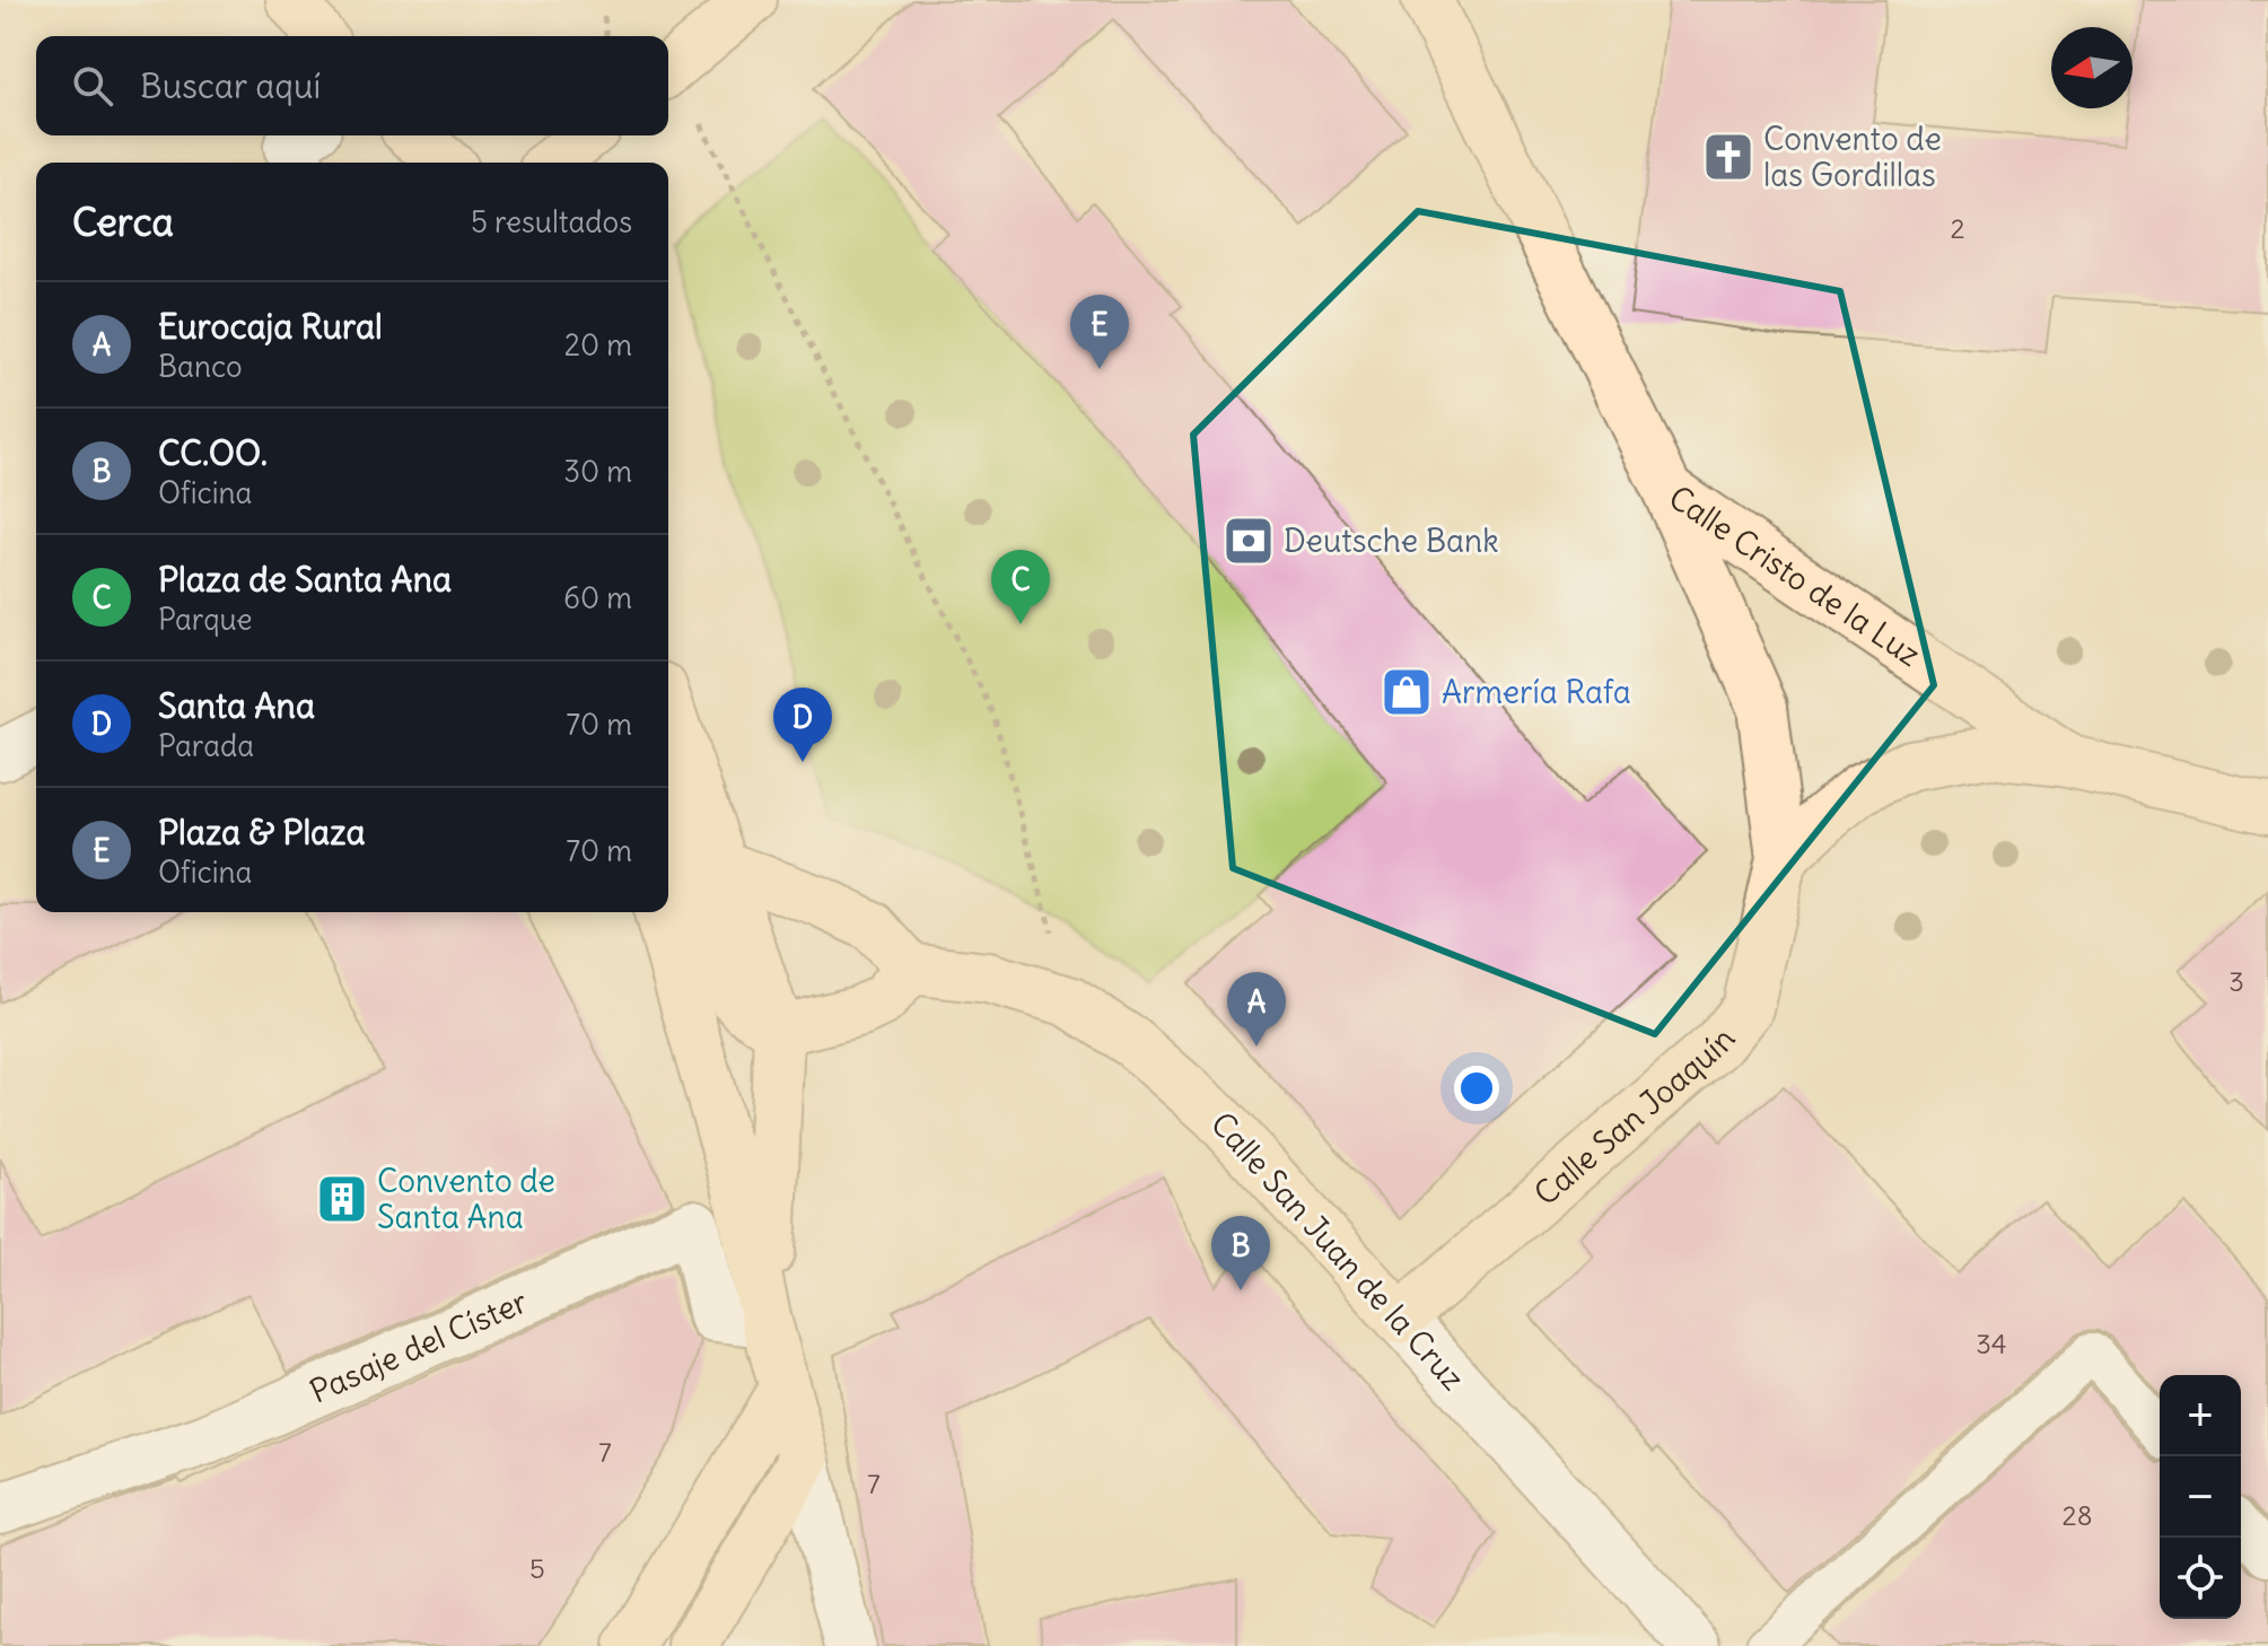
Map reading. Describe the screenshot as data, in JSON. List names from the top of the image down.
{
  "streets": {
    "street": [
      "Calle Cristo de la Luz",
      "Calle San Joaquín",
      "Calle San Juan de la Cruz",
      "Pasaje del Císter"
    ]
  },
  "crossings": [
    ["Calle Cristo de la Luz", "Calle San Joaquín"],
    ["Calle San Joaquín", "Calle San Juan de la Cruz"]
  ],
  "places": {
    "church": ["Convento de las Gordillas"],
    "bank": ["Deutsche Bank"],
    "shop": ["Armería Rafa"],
    "building": ["Convento de Santa Ana"]
  },
  "house_numbers": [
    "2",
    "3",
    "34",
    "7",
    "7",
    "28",
    "5"
  ],
  "north": "left",
  "page": {
    "search": "Buscar aquí",
    "heading": ["Cerca", "5 resultados"],
    "list": [
      {
        "mark": "A",
        "name": "Eurocaja Rural",
        "note": "Banco",
        "value": "20 m"
      },
      {
        "mark": "B",
        "name": "CC.OO.",
        "note": "Oficina",
        "value": "30 m"
      },
      {
        "mark": "C",
        "name": "Plaza de Santa Ana",
        "note": "Parque",
        "value": "60 m"
      },
      {
        "mark": "D",
        "name": "Santa Ana",
        "note": "Parada",
        "value": "70 m"
      },
      {
        "mark": "E",
        "name": "Plaza & Plaza",
        "note": "Oficina",
        "value": "70 m"
      }
    ],
    "pins": [
      "E",
      "C",
      "D",
      "A",
      "B"
    ],
    "map_buttons": ["+", "−"]
  }
}
